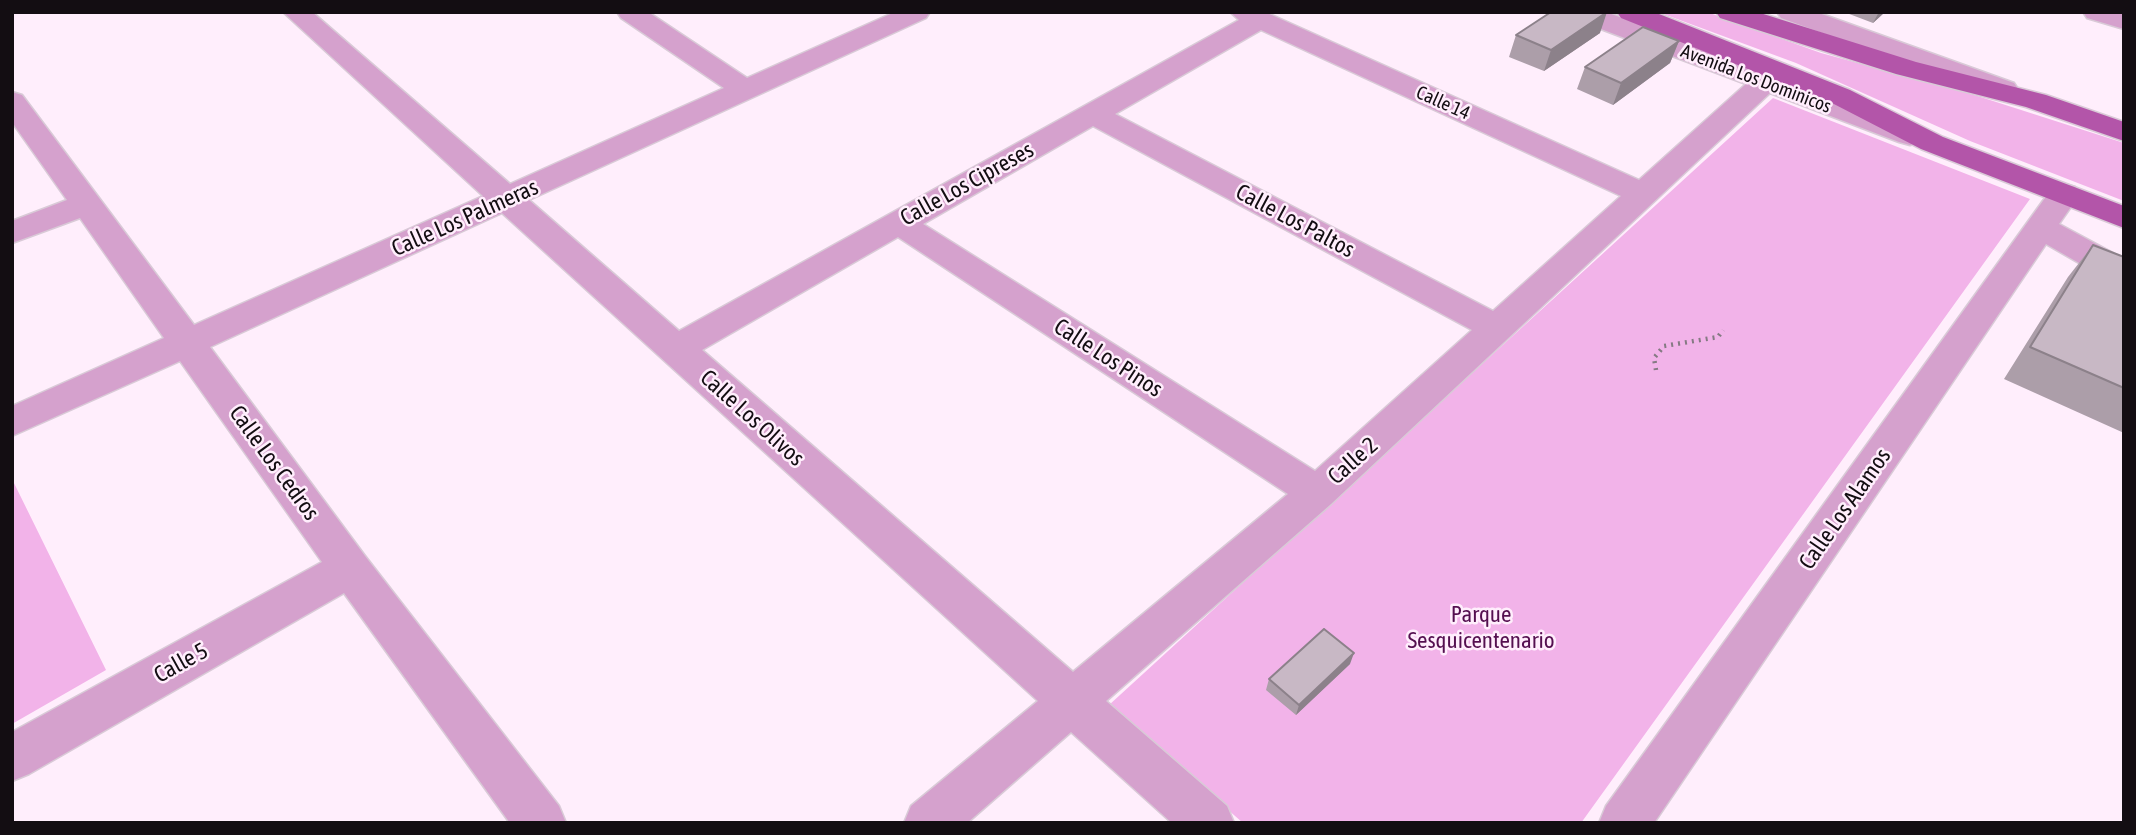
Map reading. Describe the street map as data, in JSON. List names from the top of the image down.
{
  "streets": {
    "main road": ["Avenida Los Dominicos"],
    "street": [
      "Calle 14",
      "Calle Los Cipreses",
      "Calle Los Palmeras",
      "Calle Los Paltos",
      "Calle Los Pinos",
      "Calle Los Olivos",
      "Calle 2",
      "Calle Los Cedros",
      "Calle Los Alamos",
      "Calle 5"
    ]
  },
  "crossings": [
    ["Avenida Los Dominicos", "Calle 2"],
    ["Avenida Los Dominicos", "Calle Los Alamos"],
    ["Calle 14", "Calle Los Cipreses"],
    ["Calle 14", "Calle 2"],
    ["Calle Los Cipreses", "Calle Los Paltos"],
    ["Calle Los Cipreses", "Calle Los Pinos"],
    ["Calle Los Cipreses", "Calle Los Olivos"],
    ["Calle Los Palmeras", "Calle Los Olivos"],
    ["Calle Los Palmeras", "Calle Los Cedros"],
    ["Calle Los Paltos", "Calle 2"],
    ["Calle Los Pinos", "Calle 2"],
    ["Calle Los Olivos", "Calle 2"],
    ["Calle Los Cedros", "Calle 5"]
  ],
  "parks": ["Parque Sesquicentenario"]
}
